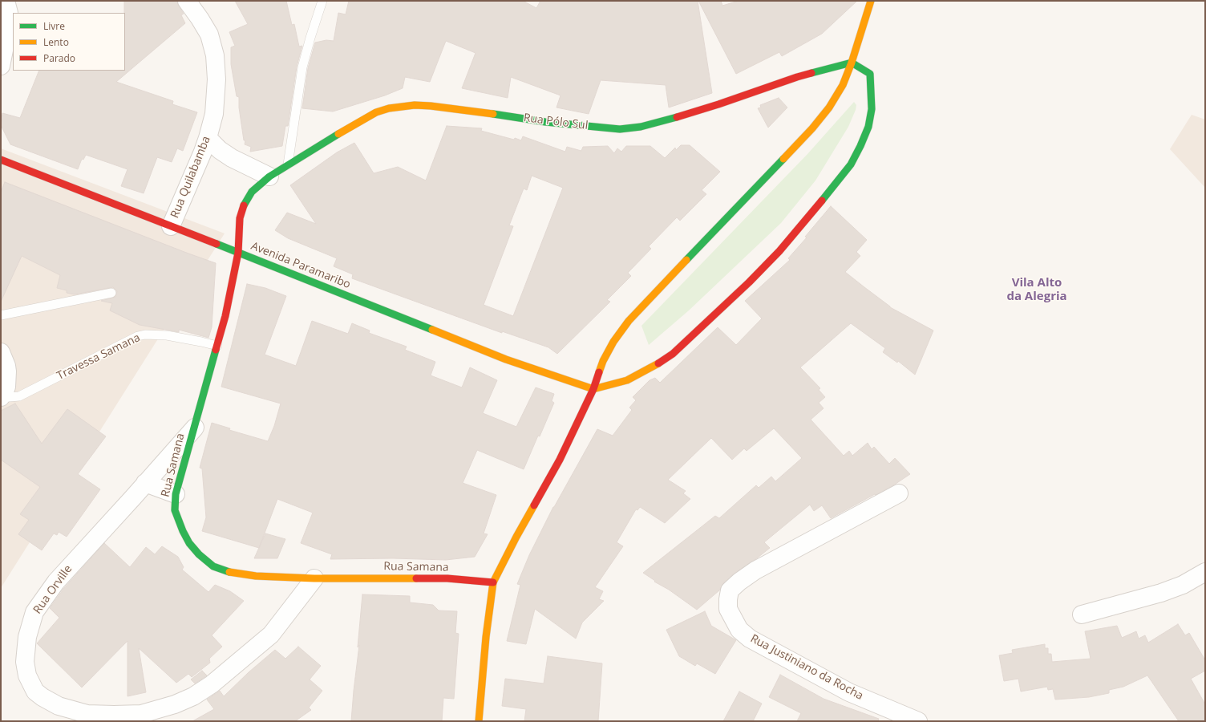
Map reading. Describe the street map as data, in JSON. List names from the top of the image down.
{
  "streets": {
    "street": [
      "Rua Pólo Sul",
      "Rua Quilabamba",
      "Avenida Paramaribo",
      "Rua Samana",
      "Rua Orville",
      "Rua Justiniano da Rocha"
    ],
    "lane": ["Travessa Samana"]
  },
  "crossings": [
    ["Rua Pólo Sul", "Avenida Paramaribo"],
    ["Rua Pólo Sul", "Rua Samana"],
    ["Rua Quilabamba", "Avenida Paramaribo"],
    ["Avenida Paramaribo", "Rua Samana"],
    ["Travessa Samana", "Rua Samana"],
    ["Rua Samana", "Rua Orville"]
  ],
  "districts": ["Vila Alto da Alegria"],
  "legend": ["Livre", "Lento", "Parado"]
}
